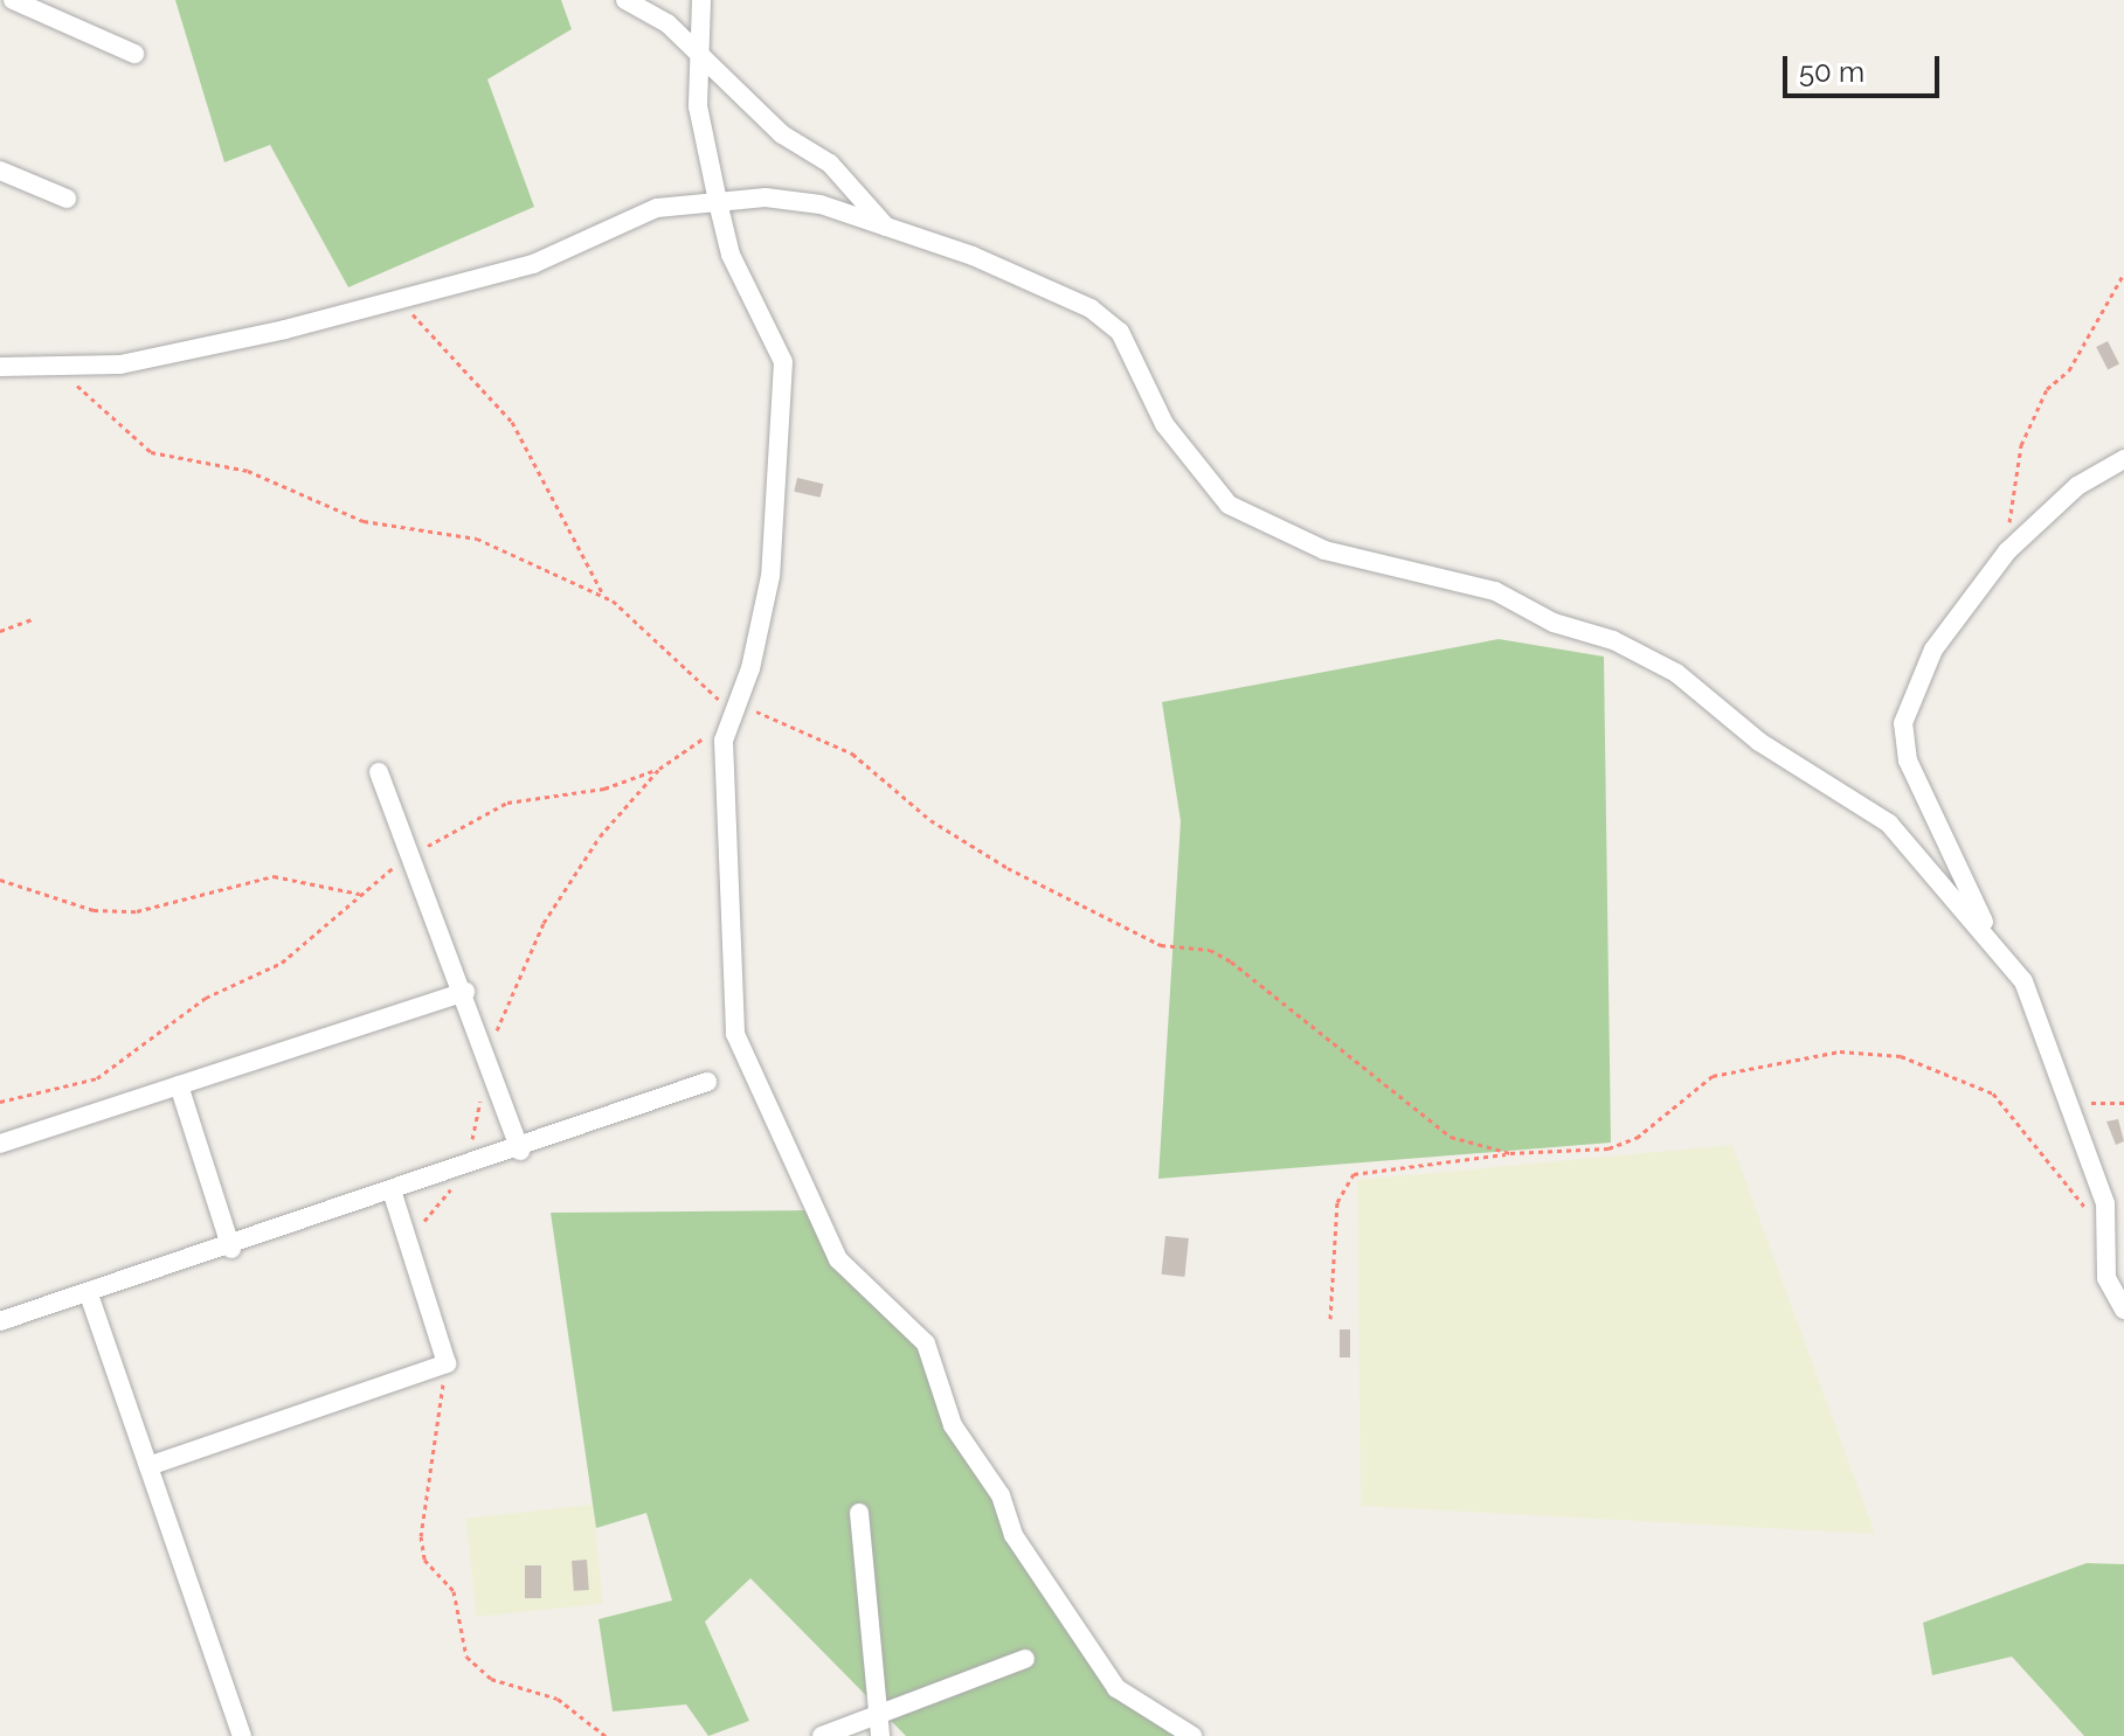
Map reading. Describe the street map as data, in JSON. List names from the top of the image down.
{
  "scale_bar": "50 m"
}
